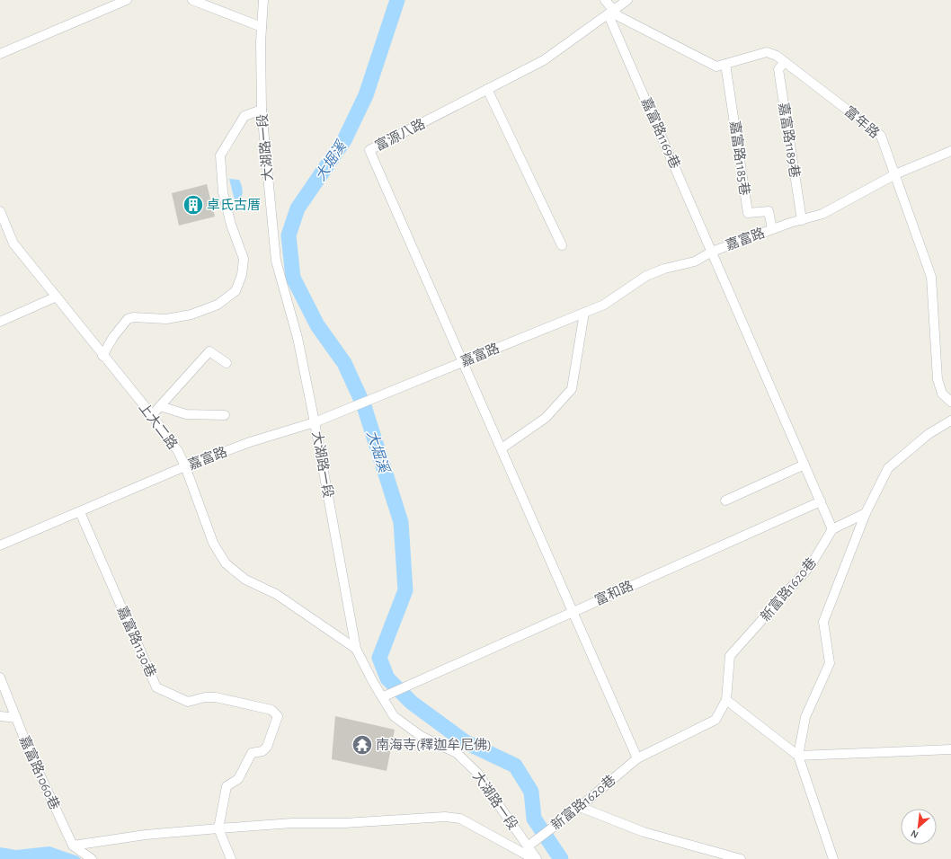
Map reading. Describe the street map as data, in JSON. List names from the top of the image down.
{
  "streets": {
    "street": [
      "富年路",
      "嘉富路1169巷",
      "富源八路",
      "嘉富路1189巷",
      "大湖路一段",
      "嘉富路1185巷",
      "嘉富路",
      "上大二路",
      "新富路1620巷",
      "富和路",
      "嘉富路1130巷",
      "嘉富路1060巷"
    ]
  },
  "crossings": [
    ["富年路", "嘉富路1169巷"],
    ["富年路", "富源八路"],
    ["富年路", "嘉富路1189巷"],
    ["富年路", "嘉富路1185巷"],
    ["富年路", "嘉富路"],
    ["嘉富路1169巷", "富源八路"],
    ["嘉富路1169巷", "嘉富路"],
    ["嘉富路1169巷", "新富路1620巷"],
    ["嘉富路1169巷", "富和路"],
    ["富源八路", "嘉富路"],
    ["嘉富路1189巷", "嘉富路"],
    ["大湖路一段", "嘉富路"],
    ["大湖路一段", "上大二路"],
    ["大湖路一段", "新富路1620巷"],
    ["大湖路一段", "富和路"],
    ["嘉富路1185巷", "嘉富路"],
    ["嘉富路", "上大二路"],
    ["嘉富路", "嘉富路1130巷"]
  ],
  "water": ["大堀溪"],
  "places": {
    "building": ["卓氏古厝"],
    "temple": ["南海寺(釋迦牟尼佛)"]
  },
  "north": "bottom left"
}
